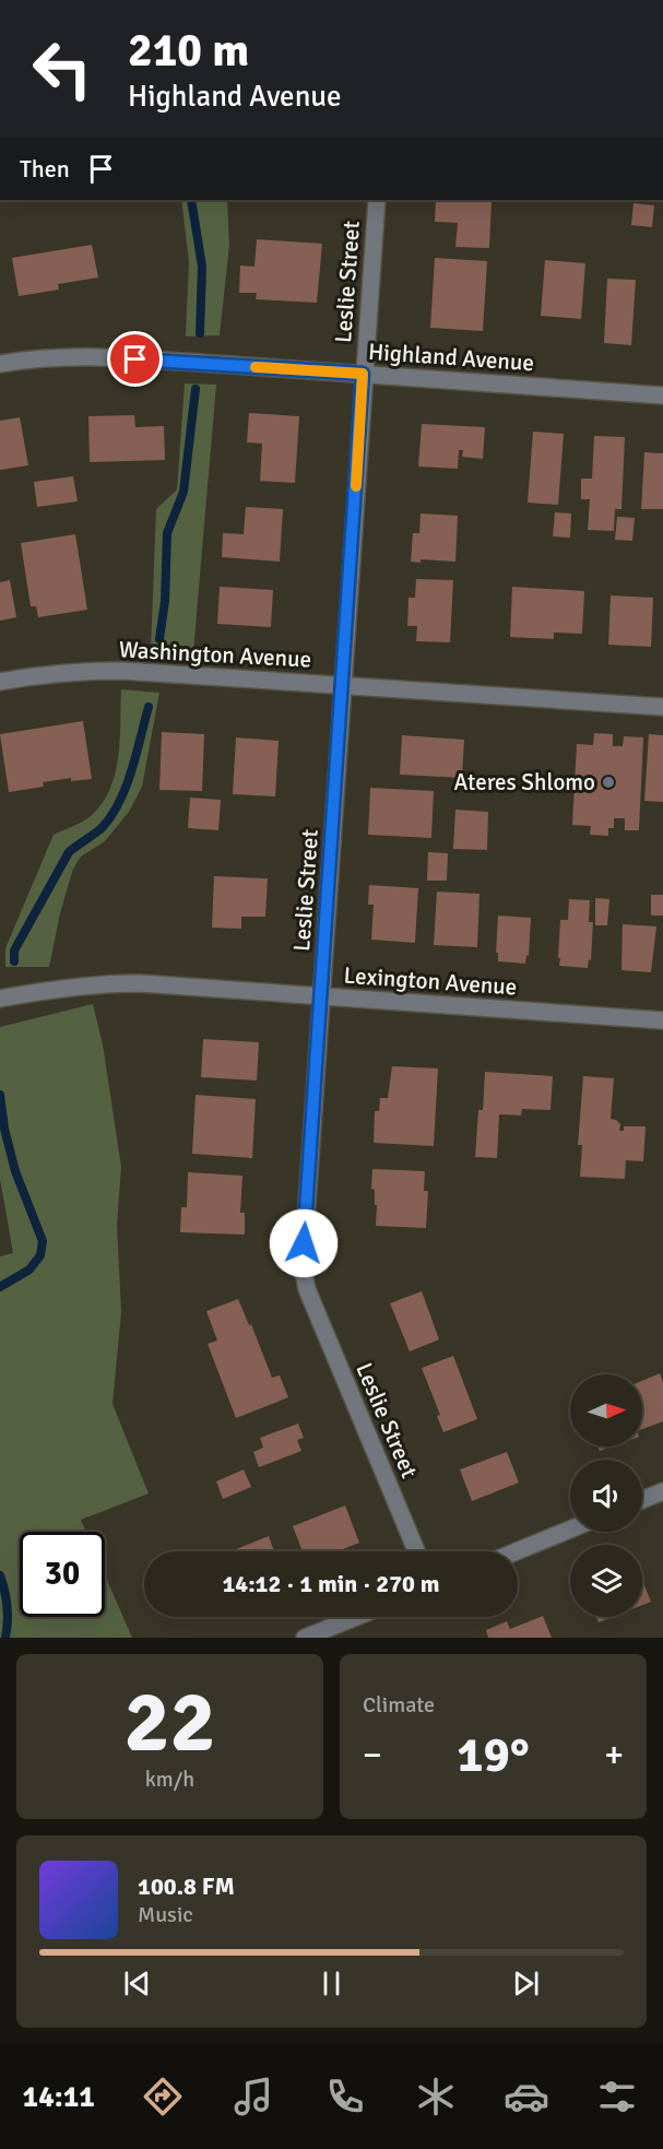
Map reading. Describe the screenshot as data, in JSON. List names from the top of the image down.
{
  "streets": {
    "street": [
      "Leslie Street",
      "Highland Avenue",
      "Washington Avenue",
      "Lexington Avenue"
    ]
  },
  "crossings": [
    ["Leslie Street", "Highland Avenue"],
    ["Leslie Street", "Washington Avenue"],
    ["Leslie Street", "Lexington Avenue"]
  ],
  "places": ["Ateres Shlomo"],
  "north": "right",
  "page": {
    "turn": ["210 m", "Highland Avenue"],
    "then": "Then",
    "limit": "30",
    "trip": "14:12 · 1 min · 270 m",
    "tile": [
      ["22", "km/h"],
      "Climate"
    ],
    "heat": ["−", "19°", "+"],
    "song": ["100.8 FM", "Music"],
    "tabs": "14:11"
  }
}
